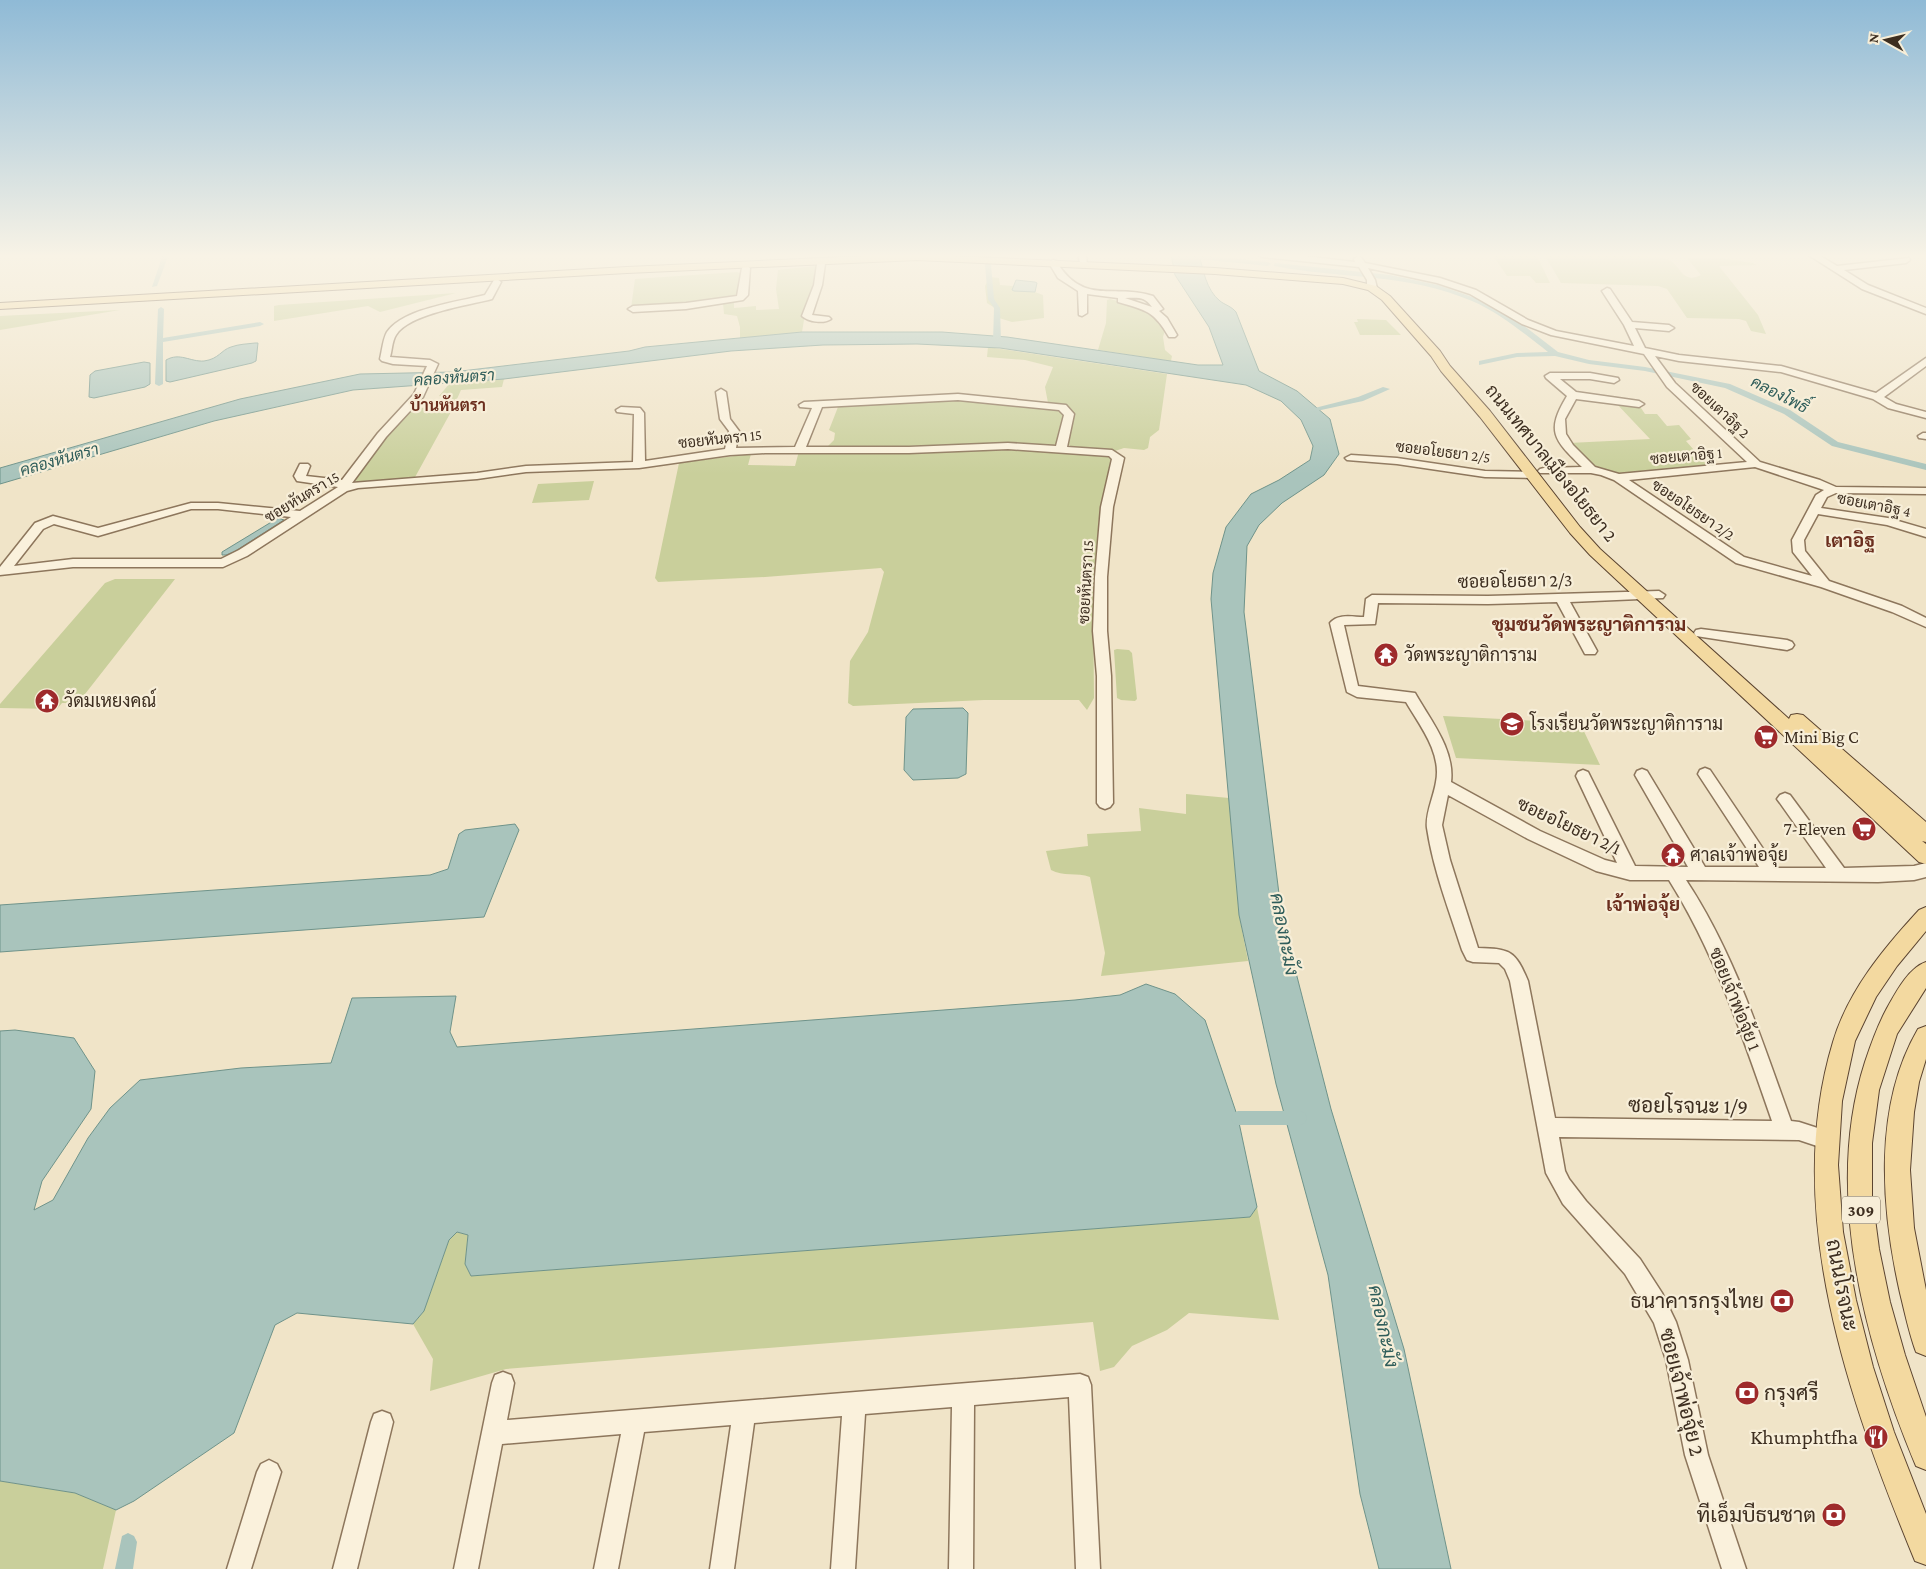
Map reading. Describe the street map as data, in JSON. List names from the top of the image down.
{
  "streets": {
    "main road": ["ถนนเทศบาลเมืองอโยธยา 2", "309", "ถนนโรจนะ"],
    "street": [
      "ซอยเตาอิฐ 2",
      "ซอยหันตรา 15",
      "ซอยอโยธยา 2/5",
      "ซอยเตาอิฐ 1",
      "ซอยเตาอิฐ 4",
      "ซอยอโยธยา 2/2",
      "ซอยอโยธยา 2/3",
      "ซอยอโยธยา 2/1",
      "ซอยเจ้าพ่อจุ้ย 1",
      "ซอยโรจนะ 1/9",
      "ซอยเจ้าพ่อจุ้ย 2"
    ]
  },
  "crossings": [
    ["ซอยเตาอิฐ 2", "ซอยเตาอิฐ 1"],
    ["ซอยอโยธยา 2/5", "ถนนเทศบาลเมืองอโยธยา 2"],
    ["ซอยอโยธยา 2/5", "ซอยอโยธยา 2/2"],
    ["ซอยเตาอิฐ 1", "ซอยอโยธยา 2/2"],
    ["ถนนเทศบาลเมืองอโยธยา 2", "ซอยอโยธยา 2/2"],
    ["ถนนเทศบาลเมืองอโยธยา 2", "ซอยอโยธยา 2/3"],
    ["ซอยอโยธยา 2/3", "ซอยอโยธยา 2/1"],
    ["ซอยอโยธยา 2/3", "ซอยเจ้าพ่อจุ้ย 2"],
    ["ซอยอโยธยา 2/1", "ซอยเจ้าพ่อจุ้ย 1"],
    ["ซอยอโยธยา 2/1", "ซอยเจ้าพ่อจุ้ย 2"],
    ["ซอยเจ้าพ่อจุ้ย 1", "ซอยโรจนะ 1/9"],
    ["ซอยโรจนะ 1/9", "ถนนโรจนะ"],
    ["ซอยโรจนะ 1/9", "ซอยเจ้าพ่อจุ้ย 2"]
  ],
  "districts": [
    "บ้านหันตรา",
    "เตาอิฐ",
    "ชุมชนวัดพระญาติการาม",
    "เจ้าพ่อจุ้ย"
  ],
  "water": ["คลองหันตรา", "คลองโพธิ์", "คลองกะมัง"],
  "places": {
    "temple": ["วัดพระญาติการาม", "วัดมเหยงคณ์", "ศาลเจ้าพ่อจุ้ย"],
    "school or university": ["โรงเรียนวัดพระญาติการาม"],
    "supermarket": ["Mini Big C", "7-Eleven"],
    "bank": ["ธนาคารกรุงไทย", "กรุงศรี", "ทีเอ็มบีธนชาต"],
    "restaurant": ["Khumphtfha"]
  },
  "north": "left"
}
